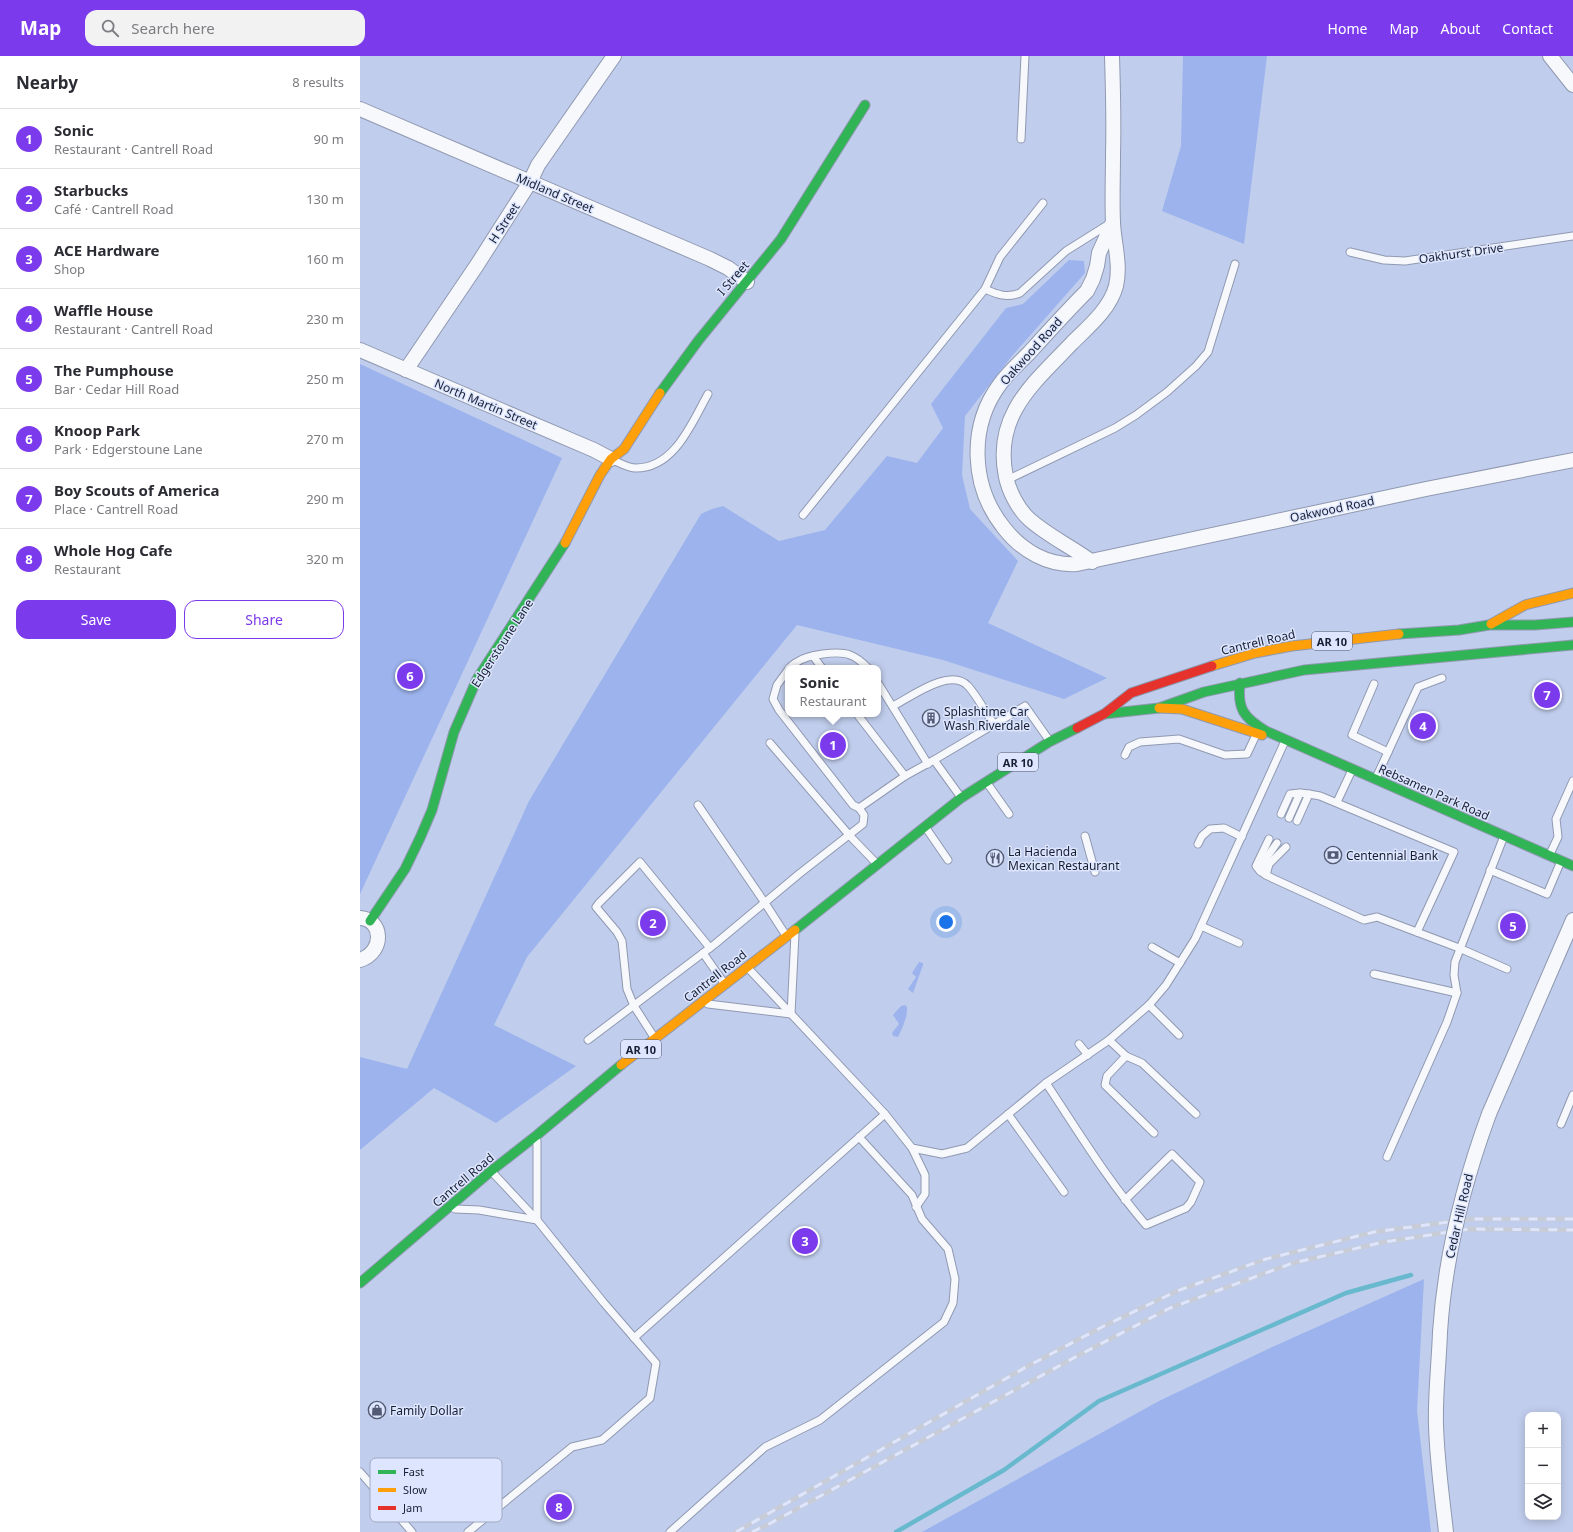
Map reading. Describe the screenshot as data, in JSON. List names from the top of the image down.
{
  "streets": {
    "main road": [
      "I Street",
      "AR 10",
      "Cantrell Road",
      "Edgerstoune Lane",
      "Rebsamen Park Road"
    ],
    "street": [
      "Midland Street",
      "H Street",
      "Oakwood Road",
      "North Martin Street",
      "Cedar Hill Road"
    ],
    "lane": ["Oakhurst Drive"]
  },
  "crossings": [
    ["Midland Street", "H Street"],
    ["Midland Street", "I Street"],
    ["H Street", "North Martin Street"],
    ["I Street", "North Martin Street"],
    ["I Street", "Edgerstoune Lane"],
    ["North Martin Street", "Edgerstoune Lane"],
    ["Cantrell Road", "Rebsamen Park Road"]
  ],
  "places": {
    "building": ["Splashtime Car Wash Riverdale"],
    "bank": ["Centennial Bank"],
    "restaurant": ["La Hacienda Mexican Restaurant"],
    "shop": ["Family Dollar"]
  },
  "legend": ["Fast", "Slow", "Jam"],
  "page": {
    "header": "Map",
    "search": "Search here",
    "nav": [
      "Home",
      "Map",
      "About",
      "Contact"
    ],
    "heading": ["Nearby", "8 results"],
    "list": [
      {
        "mark": "1",
        "name": "Sonic",
        "note": "Restaurant · Cantrell Road",
        "value": "90 m"
      },
      {
        "mark": "2",
        "name": "Starbucks",
        "note": "Café · Cantrell Road",
        "value": "130 m"
      },
      {
        "mark": "3",
        "name": "ACE Hardware",
        "note": "Shop",
        "value": "160 m"
      },
      {
        "mark": "4",
        "name": "Waffle House",
        "note": "Restaurant · Cantrell Road",
        "value": "230 m"
      },
      {
        "mark": "5",
        "name": "The Pumphouse",
        "note": "Bar · Cedar Hill Road",
        "value": "250 m"
      },
      {
        "mark": "6",
        "name": "Knoop Park",
        "note": "Park · Edgerstoune Lane",
        "value": "270 m"
      },
      {
        "mark": "7",
        "name": "Boy Scouts of America",
        "note": "Place · Cantrell Road",
        "value": "290 m"
      },
      {
        "mark": "8",
        "name": "Whole Hog Cafe",
        "note": "Restaurant",
        "value": "320 m"
      }
    ],
    "buttons": ["Save", "Share"],
    "pins": [
      "6",
      "7",
      "4",
      "1",
      "2",
      "5",
      "3",
      "8"
    ],
    "popup": ["Sonic", "Restaurant"],
    "map_buttons": ["+", "−"]
  }
}
